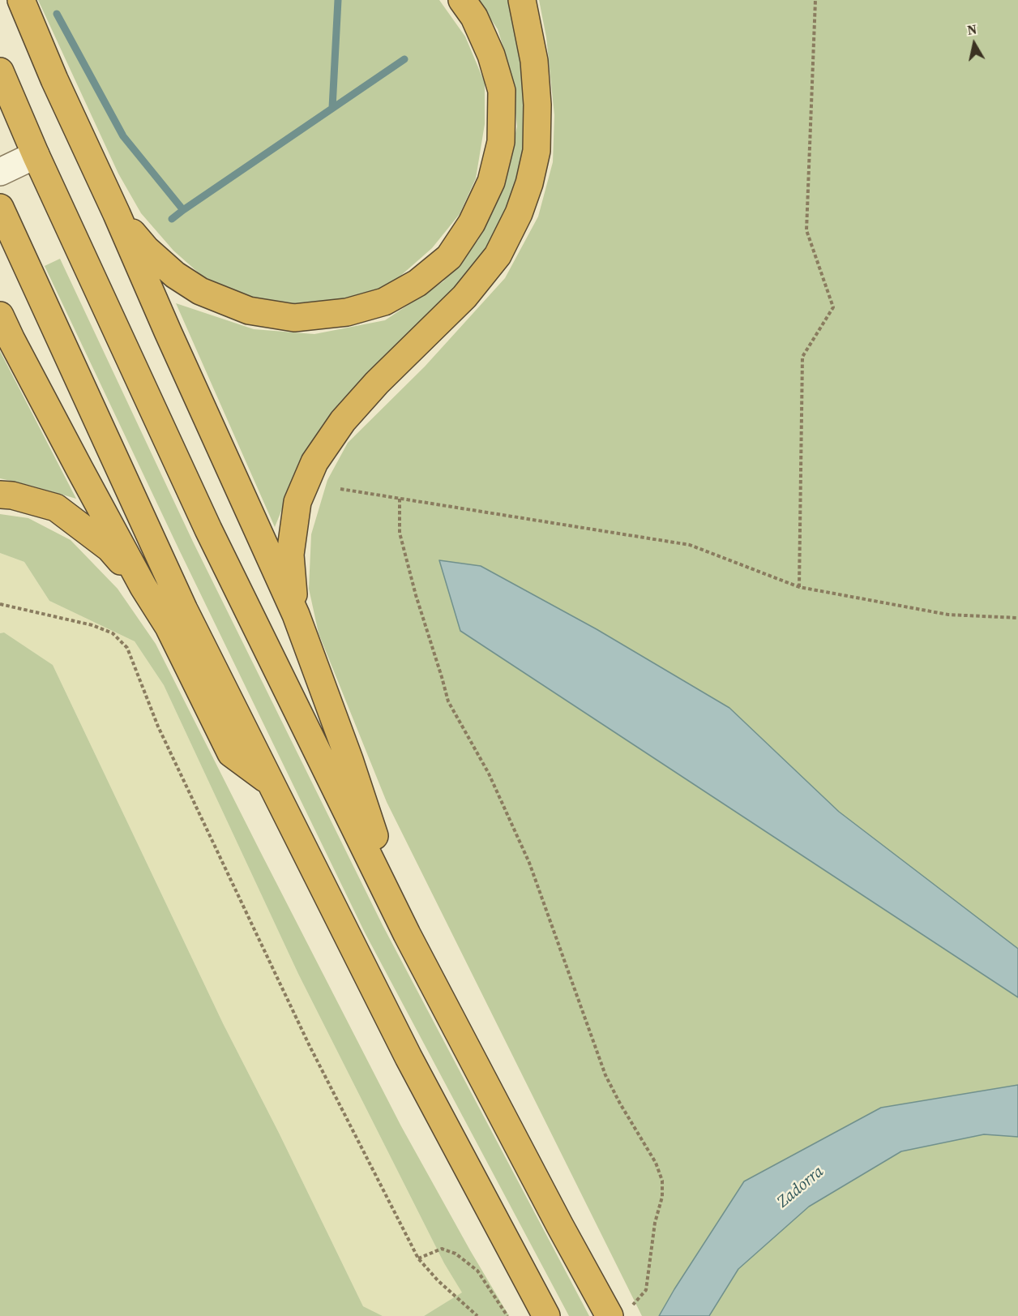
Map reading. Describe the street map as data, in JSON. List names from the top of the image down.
{
  "water": ["Zadorra"],
  "north": "top"
}
